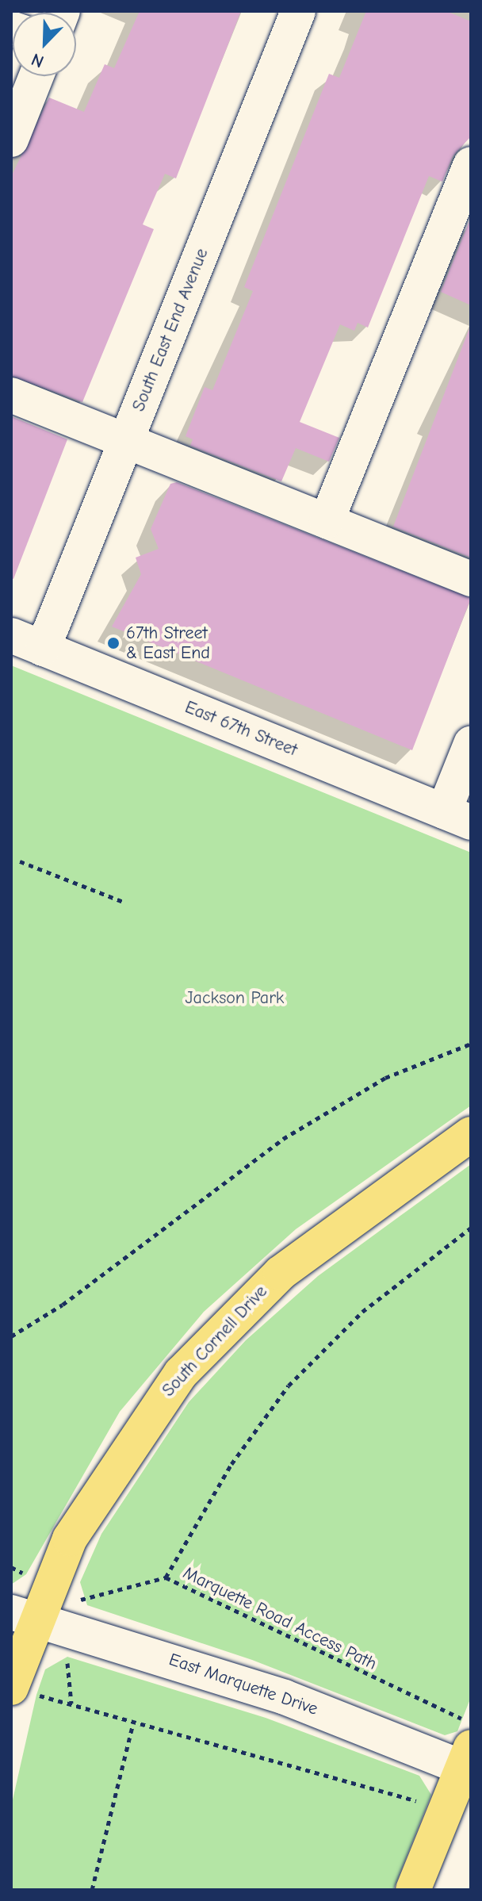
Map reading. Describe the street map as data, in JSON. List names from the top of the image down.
{
  "streets": {
    "main road": ["South Cornell Drive"],
    "street": ["South East End Avenue", "East 67th Street", "East Marquette Drive"],
    "path": ["Marquette Road Access Path"]
  },
  "crossings": [
    ["South East End Avenue", "East 67th Street"],
    ["South Cornell Drive", "East Marquette Drive"],
    ["Marquette Road Access Path", "East Marquette Drive"]
  ],
  "parks": ["Jackson Park"],
  "places": ["67th Street & East End"],
  "north": "bottom left"
}
